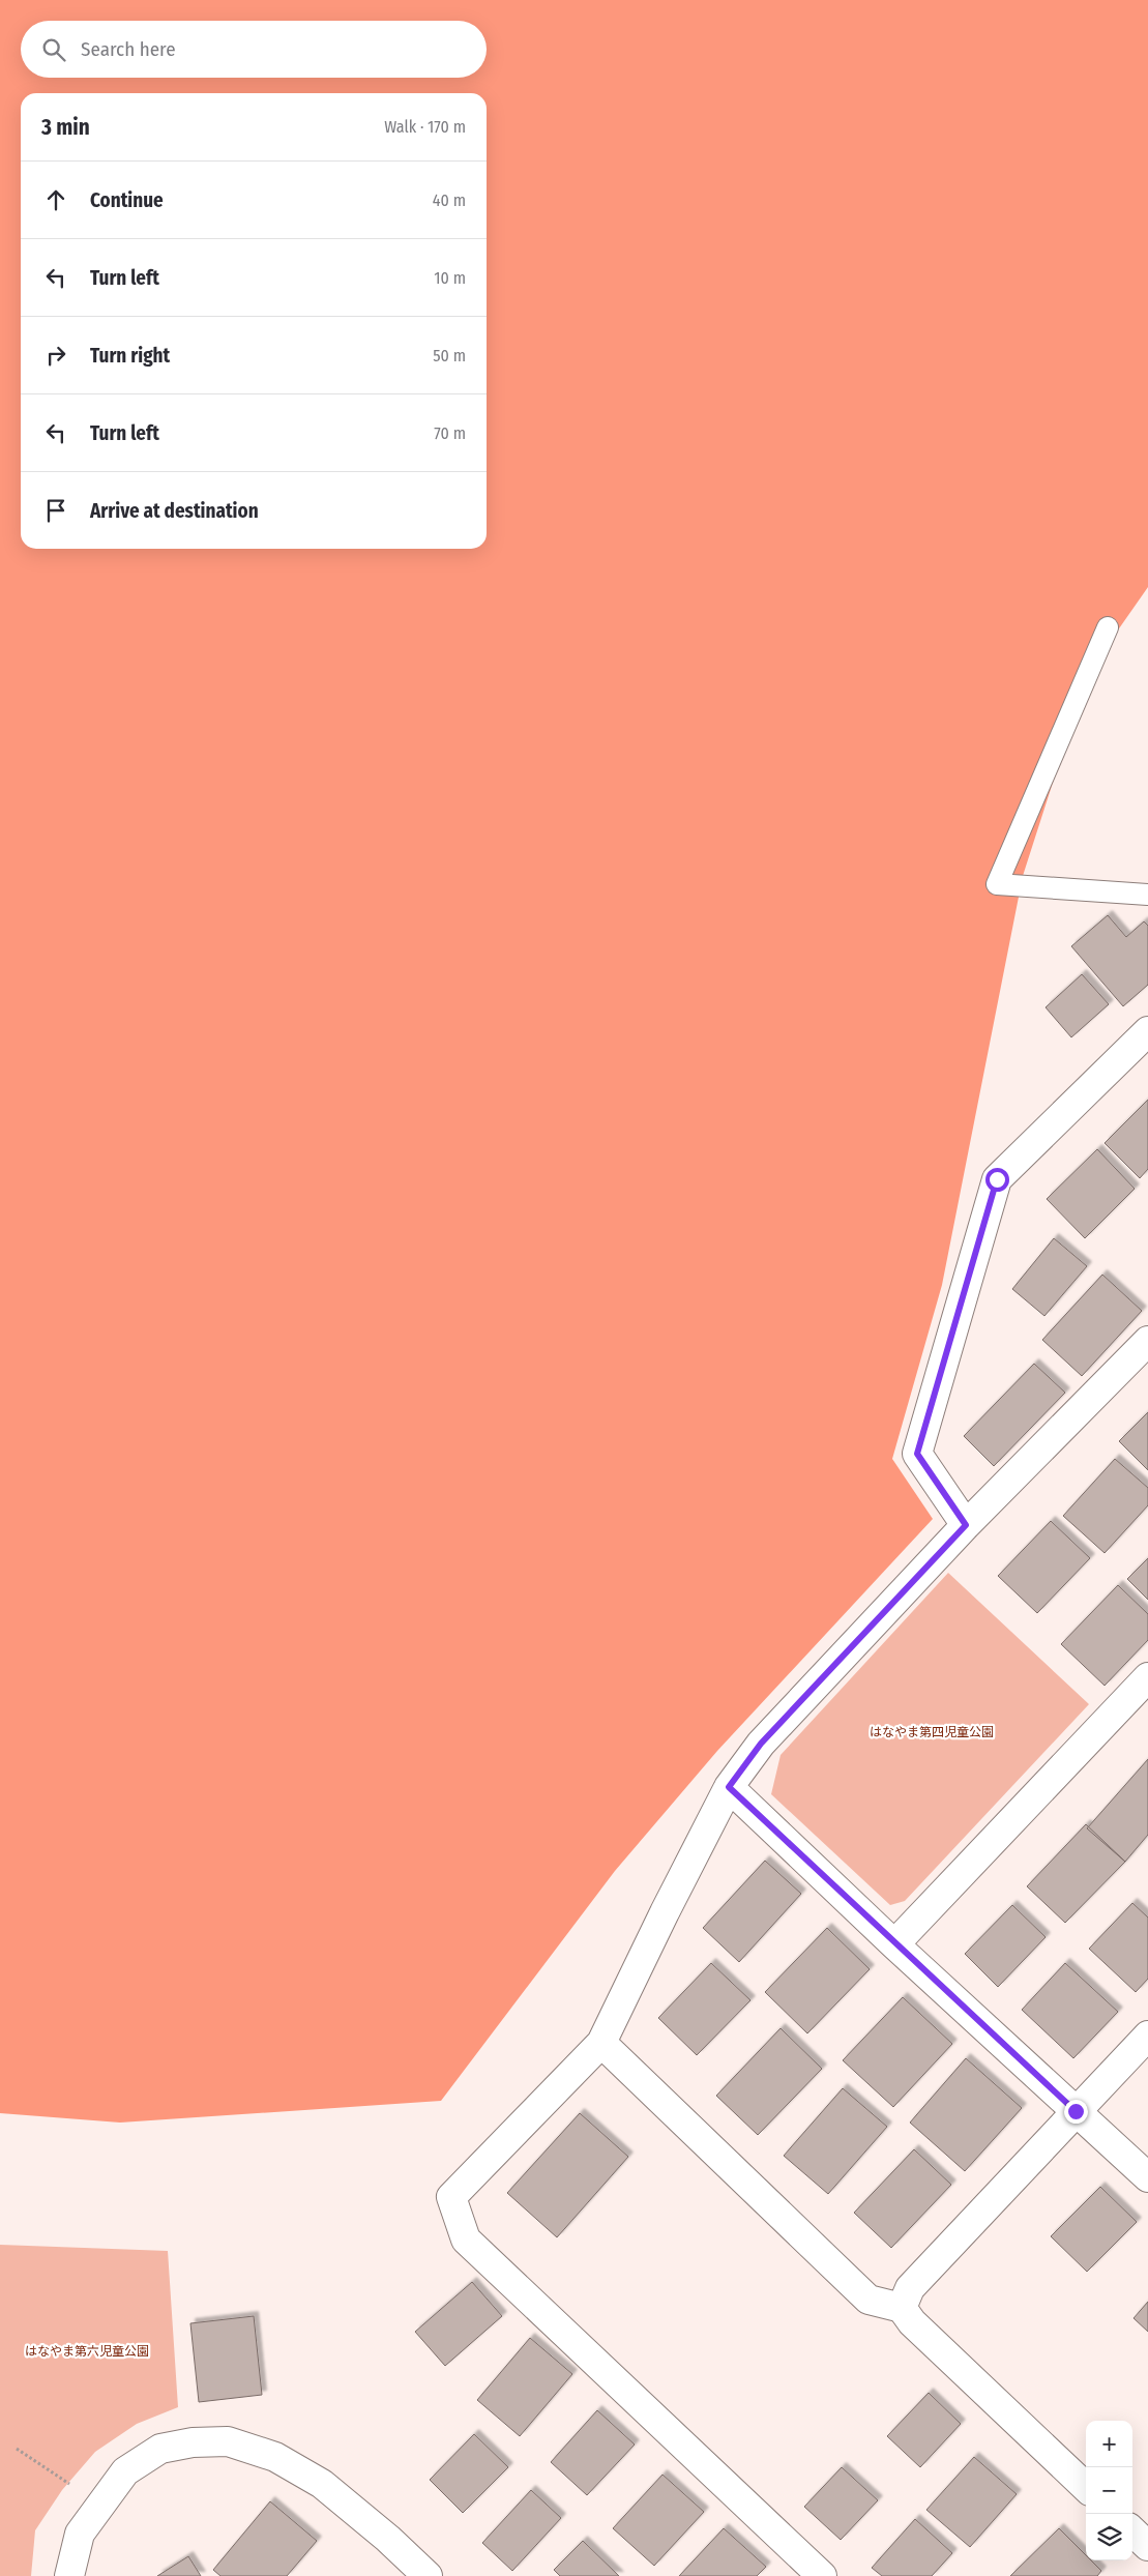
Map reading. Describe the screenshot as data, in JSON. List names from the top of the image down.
{
  "parks": ["はなやま第四児童公園", "はなやま第六児童公園"],
  "page": {
    "search": "Search here",
    "heading": ["3 min", "Walk · 170 m"],
    "list": [
      ["Continue", "40 m"],
      ["Turn left", "10 m"],
      ["Turn right", "50 m"],
      ["Turn left", "70 m"],
      "Arrive at destination"
    ],
    "map_buttons": ["+", "−"]
  }
}
